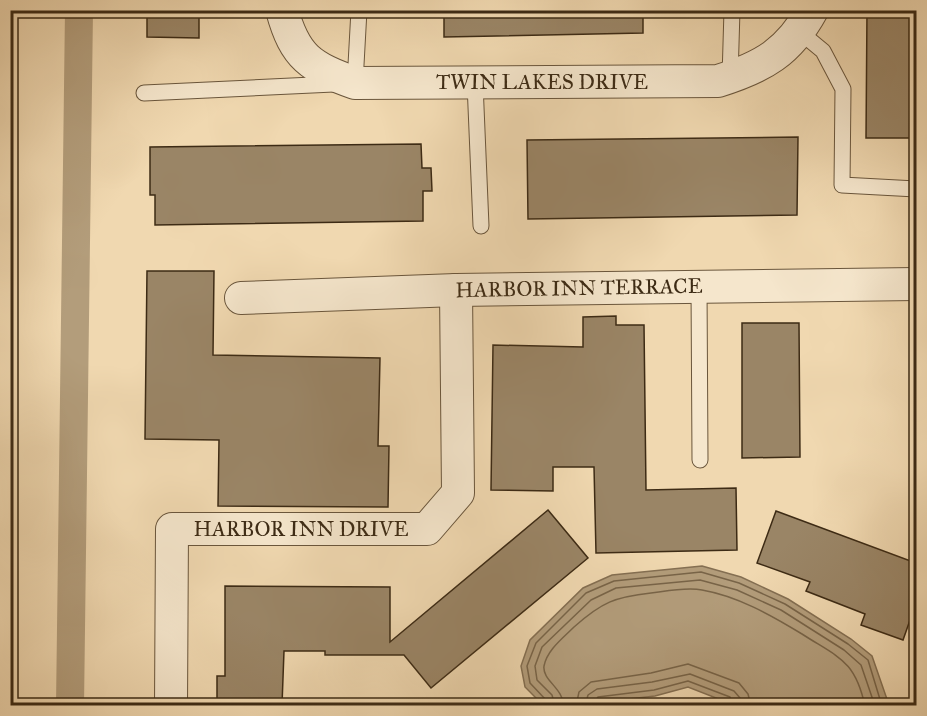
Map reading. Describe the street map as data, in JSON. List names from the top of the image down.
{
  "streets": {
    "street": ["TWIN LAKES DRIVE", "HARBOR INN TERRACE", "HARBOR INN DRIVE"]
  },
  "crossings": [
    ["HARBOR INN TERRACE", "HARBOR INN DRIVE"]
  ]
}
